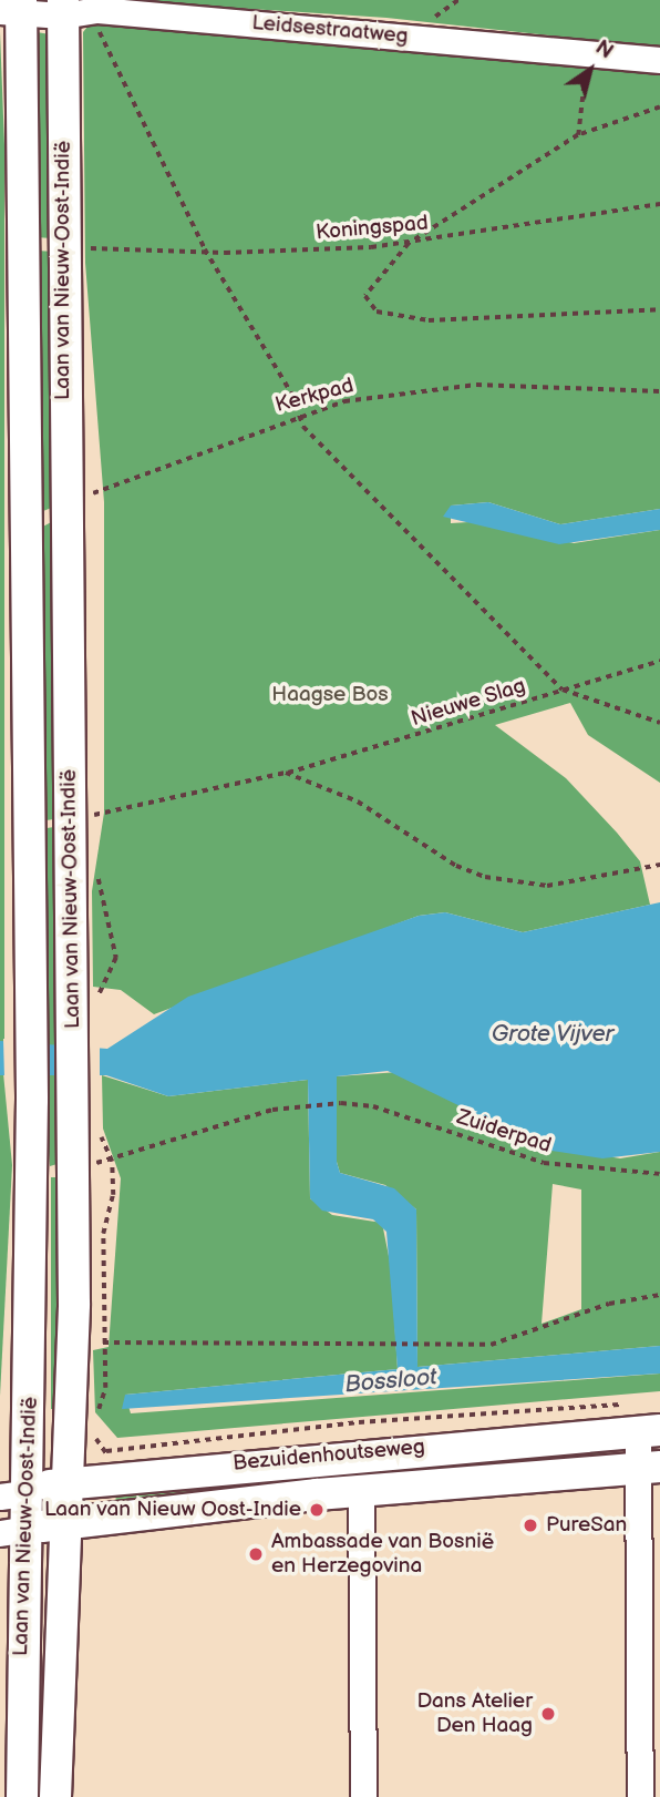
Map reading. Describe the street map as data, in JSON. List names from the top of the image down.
{
  "streets": {
    "main road": ["Laan van Nieuw-Oost-Indië", "Bezuidenhoutseweg"],
    "street": ["Leidsestraatweg"],
    "path": [
      "Koningspad",
      "Kerkpad",
      "Nieuwe Slag",
      "Zuiderpad"
    ]
  },
  "crossings": [
    ["Leidsestraatweg", "Laan van Nieuw-Oost-Indië"],
    ["Laan van Nieuw-Oost-Indië", "Kerkpad"],
    ["Laan van Nieuw-Oost-Indië", "Nieuwe Slag"],
    ["Laan van Nieuw-Oost-Indië", "Bezuidenhoutseweg"]
  ],
  "water": ["Grote Vijver", "Bossloot"],
  "parks": ["Haagse Bos"],
  "places": [
    "Laan van Nieuw Oost-Indie",
    "PureSan",
    "Ambassade van Bosnië en Herzegovina",
    "Dans Atelier Den Haag"
  ],
  "north": "top right"
}
